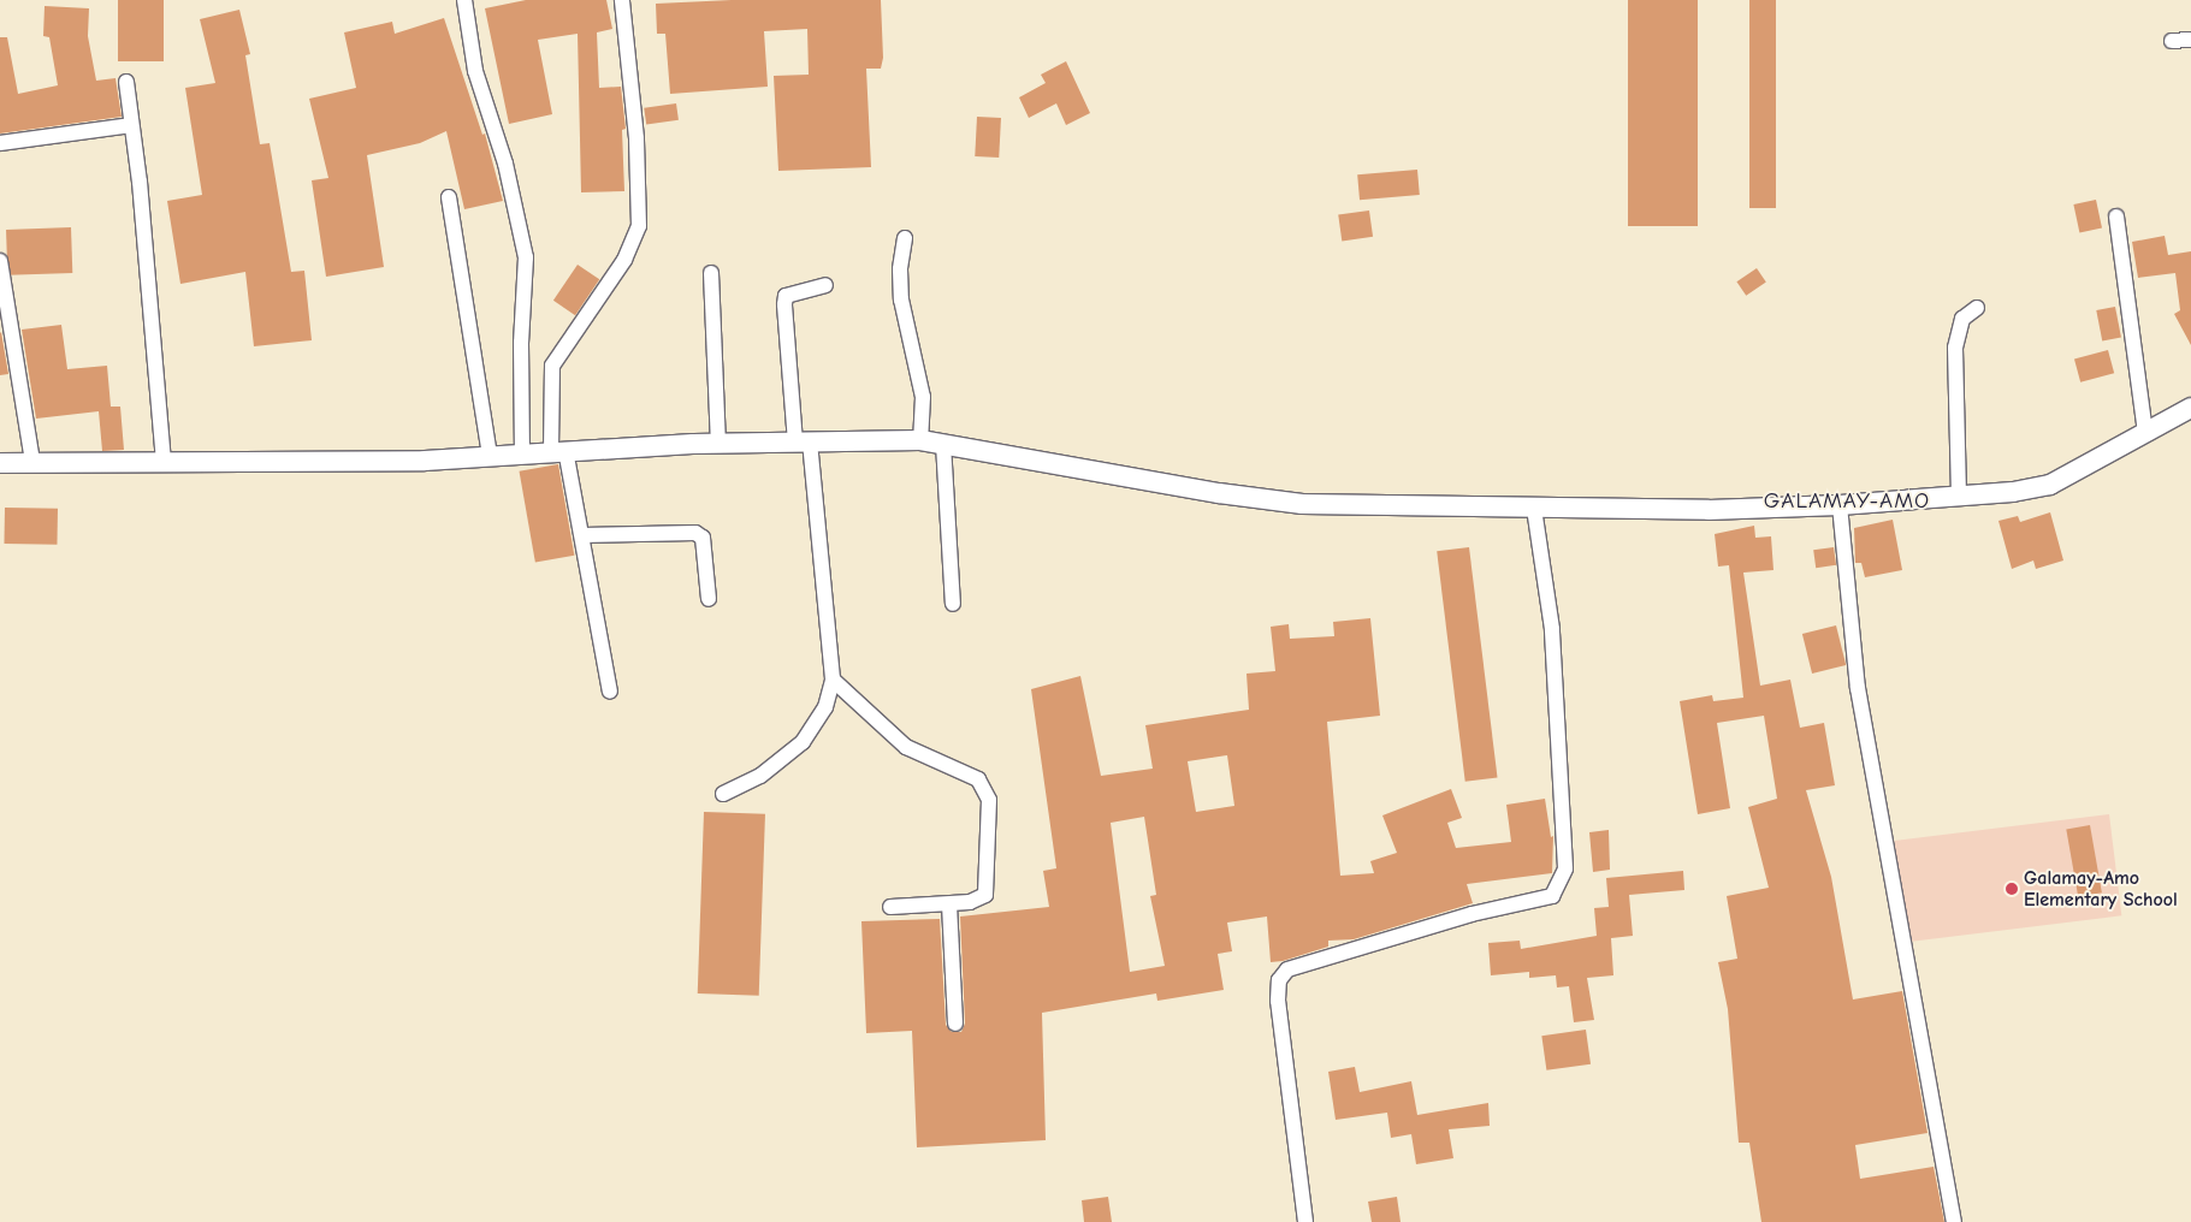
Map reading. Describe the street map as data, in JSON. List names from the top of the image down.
{
  "districts": ["GALAMAY-AMO"],
  "places": ["Galamay-Amo Elementary School"]
}
